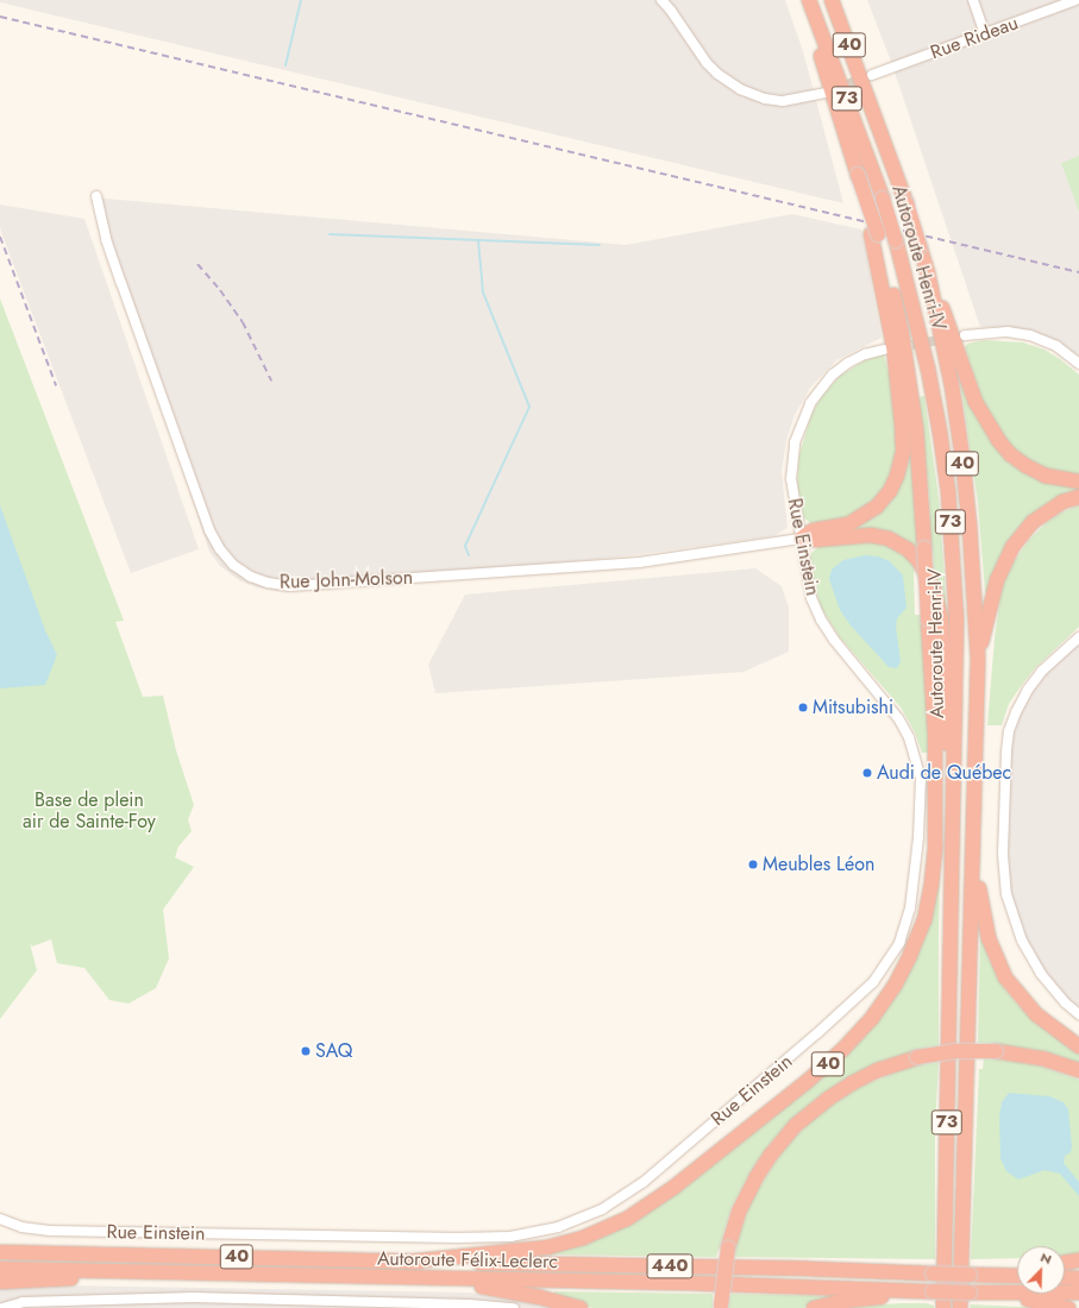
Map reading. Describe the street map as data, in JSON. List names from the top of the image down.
{
  "streets": {
    "highway": [
      "40",
      "73",
      "Autoroute Henri-IV",
      "Autoroute Félix-Leclerc",
      "440"
    ],
    "street": ["Rue Rideau", "Rue Einstein", "Rue John-Molson"]
  },
  "crossings": [
    ["40", "Autoroute Henri-IV"],
    ["40", "Autoroute Félix-Leclerc"],
    ["Rue Einstein", "Rue John-Molson"],
    ["Autoroute Félix-Leclerc", "440"]
  ],
  "parks": ["Base de plein air de Sainte-Foy"],
  "places": [
    "Mitsubishi",
    "Audi de Québec",
    "Meubles Léon",
    "SAQ"
  ],
  "north": "top right"
}
